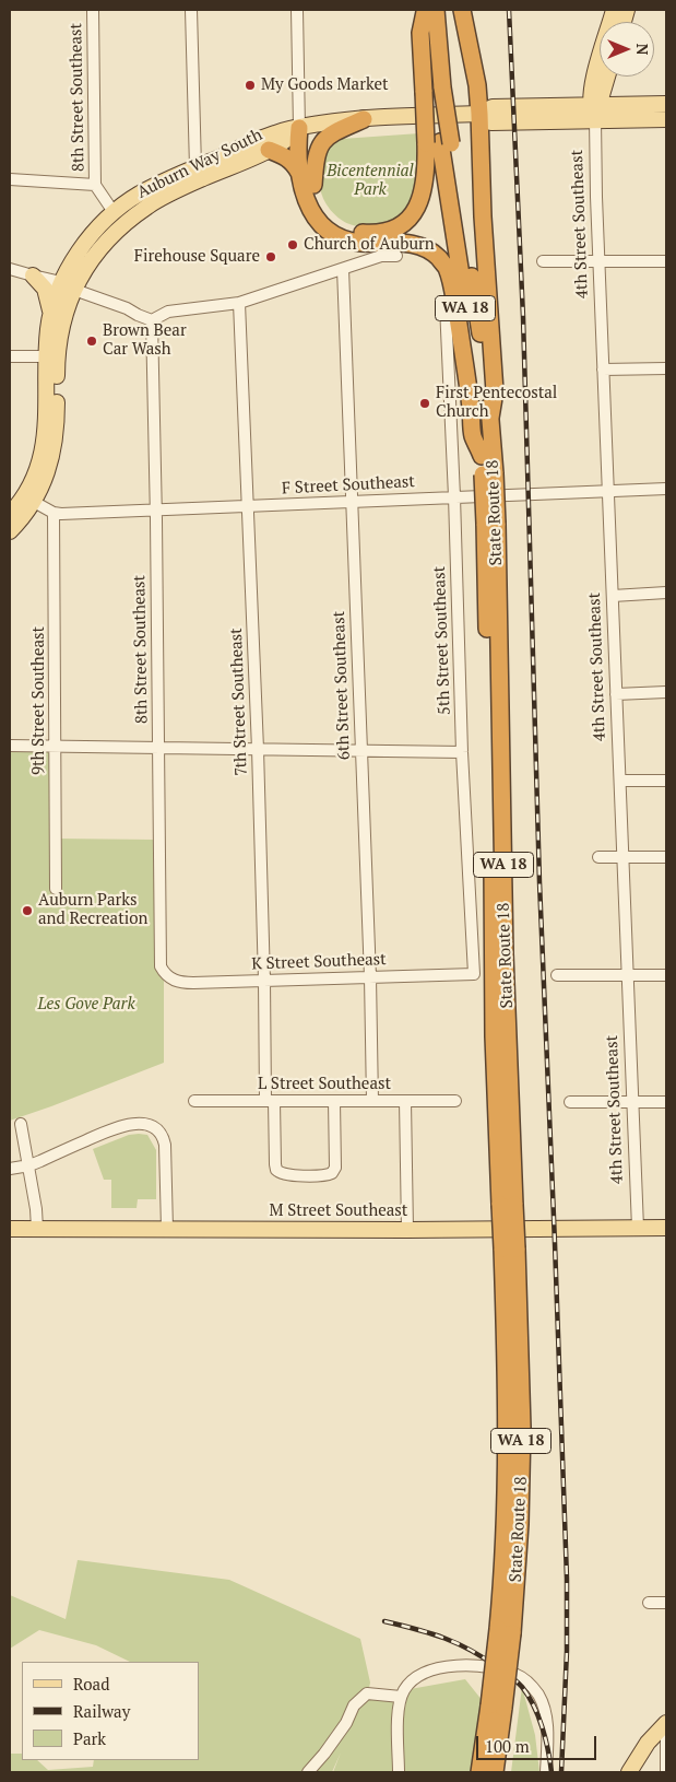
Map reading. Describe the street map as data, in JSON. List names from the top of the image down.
{
  "streets": {
    "highway": ["WA 18", "State Route 18"],
    "main road": ["Auburn Way South", "M Street Southeast"],
    "street": [
      "8th Street Southeast",
      "4th Street Southeast",
      "F Street Southeast",
      "5th Street Southeast",
      "6th Street Southeast",
      "9th Street Southeast",
      "7th Street Southeast",
      "K Street Southeast",
      "L Street Southeast"
    ]
  },
  "crossings": [
    ["8th Street Southeast", "F Street Southeast"],
    ["8th Street Southeast", "K Street Southeast"],
    ["Auburn Way South", "4th Street Southeast"],
    ["4th Street Southeast", "F Street Southeast"],
    ["4th Street Southeast", "M Street Southeast"],
    ["F Street Southeast", "5th Street Southeast"],
    ["F Street Southeast", "6th Street Southeast"],
    ["F Street Southeast", "9th Street Southeast"],
    ["F Street Southeast", "7th Street Southeast"],
    ["5th Street Southeast", "K Street Southeast"],
    ["6th Street Southeast", "K Street Southeast"],
    ["6th Street Southeast", "L Street Southeast"],
    ["7th Street Southeast", "K Street Southeast"],
    ["7th Street Southeast", "L Street Southeast"]
  ],
  "parks": ["Bicentennial Park", "Les Gove Park"],
  "places": [
    "My Goods Market",
    "Church of Auburn",
    "Firehouse Square",
    "Brown Bear Car Wash",
    "First Pentecostal Church",
    "Auburn Parks and Recreation"
  ],
  "legend": ["Road", "Railway", "Park"],
  "scale_bar": "100 m",
  "north": "right"
}
